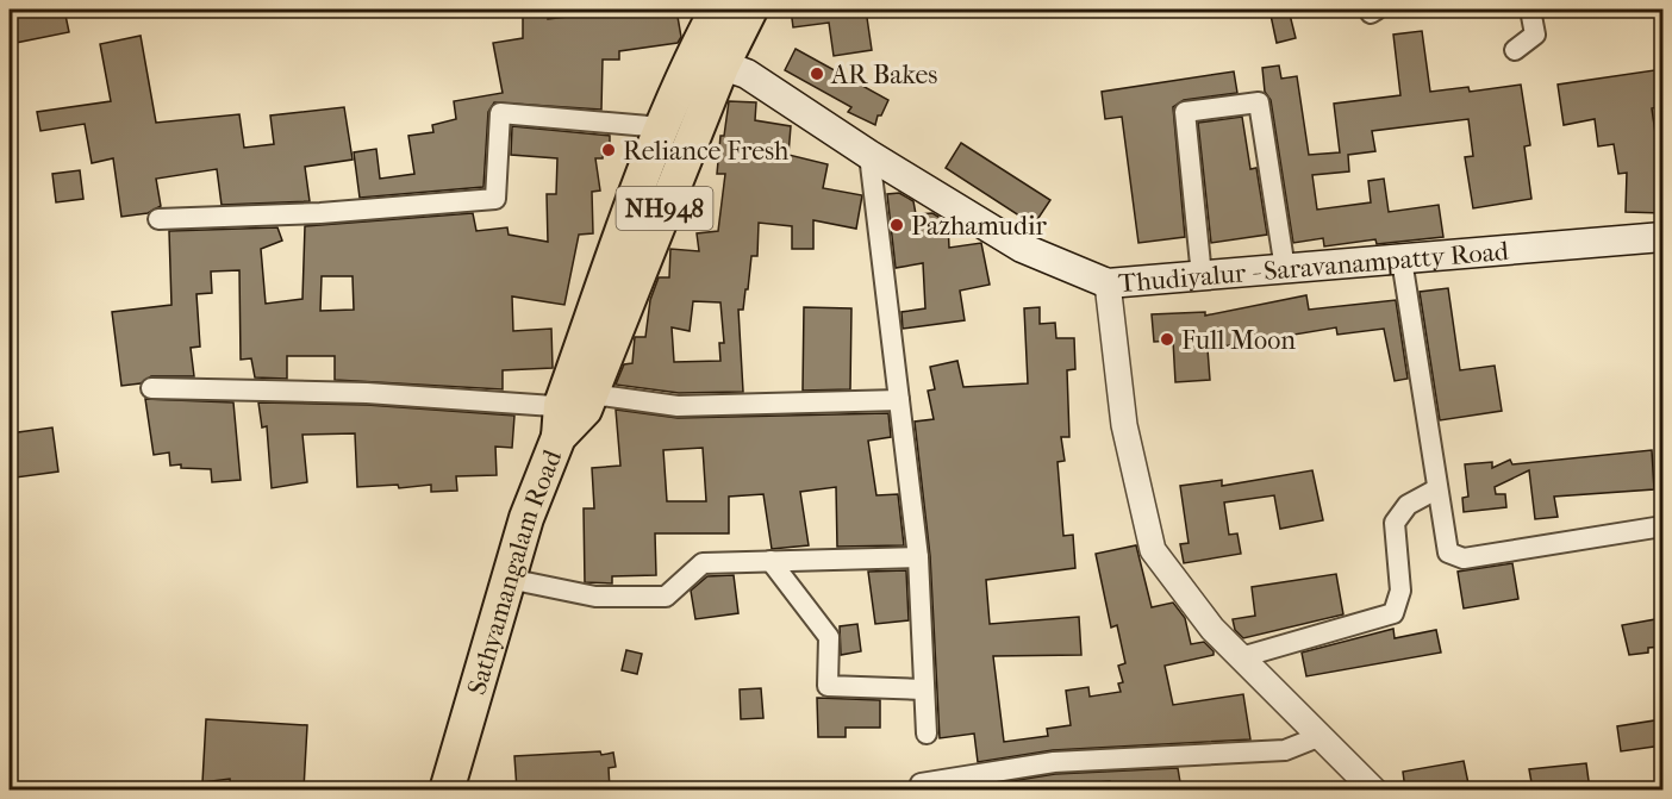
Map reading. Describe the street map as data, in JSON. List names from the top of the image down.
{
  "streets": {
    "highway": ["NH948", "Sathyamangalam Road"],
    "main road": ["Thudiyalur - Saravanampatty Road"]
  },
  "crossings": [
    ["NH948", "Thudiyalur - Saravanampatty Road"],
    ["NH948", "Sathyamangalam Road"],
    ["Thudiyalur - Saravanampatty Road", "Sathyamangalam Road"]
  ],
  "places": [
    "AR Bakes",
    "Reliance Fresh",
    "Pazhamudir",
    "Full Moon"
  ]
}
